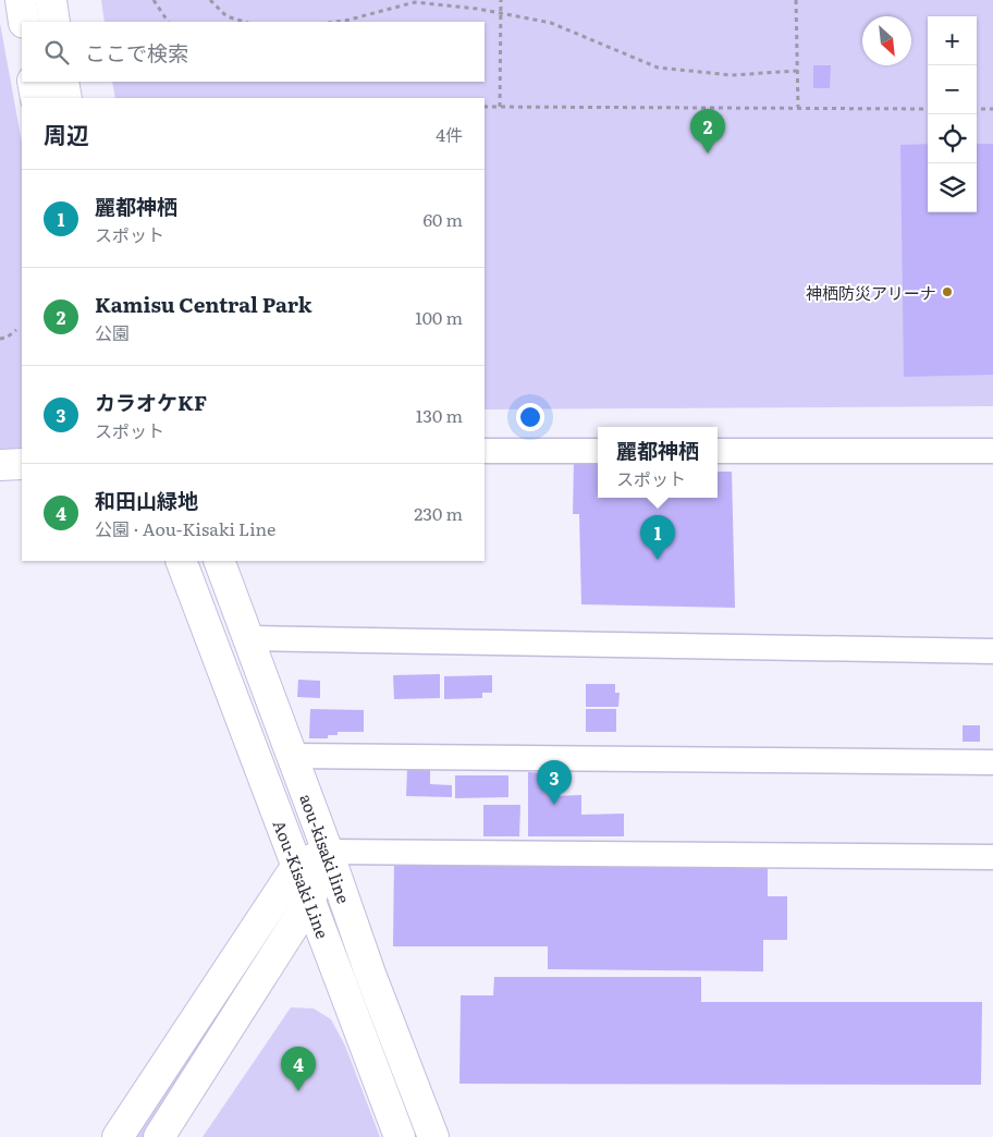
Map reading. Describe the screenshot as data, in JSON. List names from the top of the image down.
{
  "streets": {
    "main road": ["aou-kisaki line", "Aou-Kisaki Line"]
  },
  "places": ["神栖防災アリーナ"],
  "north": "bottom right",
  "page": {
    "map_buttons": ["+", "−"],
    "search": "ここで検索",
    "heading": ["周辺", "4件"],
    "pins": [
      "2",
      "1",
      "3",
      "4"
    ],
    "list": [
      {
        "mark": "1",
        "name": "麗都神栖",
        "note": "スポット",
        "value": "60 m"
      },
      {
        "mark": "2",
        "name": "Kamisu Central Park",
        "note": "公園",
        "value": "100 m"
      },
      {
        "mark": "3",
        "name": "カラオケKF",
        "note": "スポット",
        "value": "130 m"
      },
      {
        "mark": "4",
        "name": "和田山緑地",
        "note": "公園 · Aou-Kisaki Line",
        "value": "230 m"
      }
    ],
    "popup": ["麗都神栖", "スポット"]
  }
}
